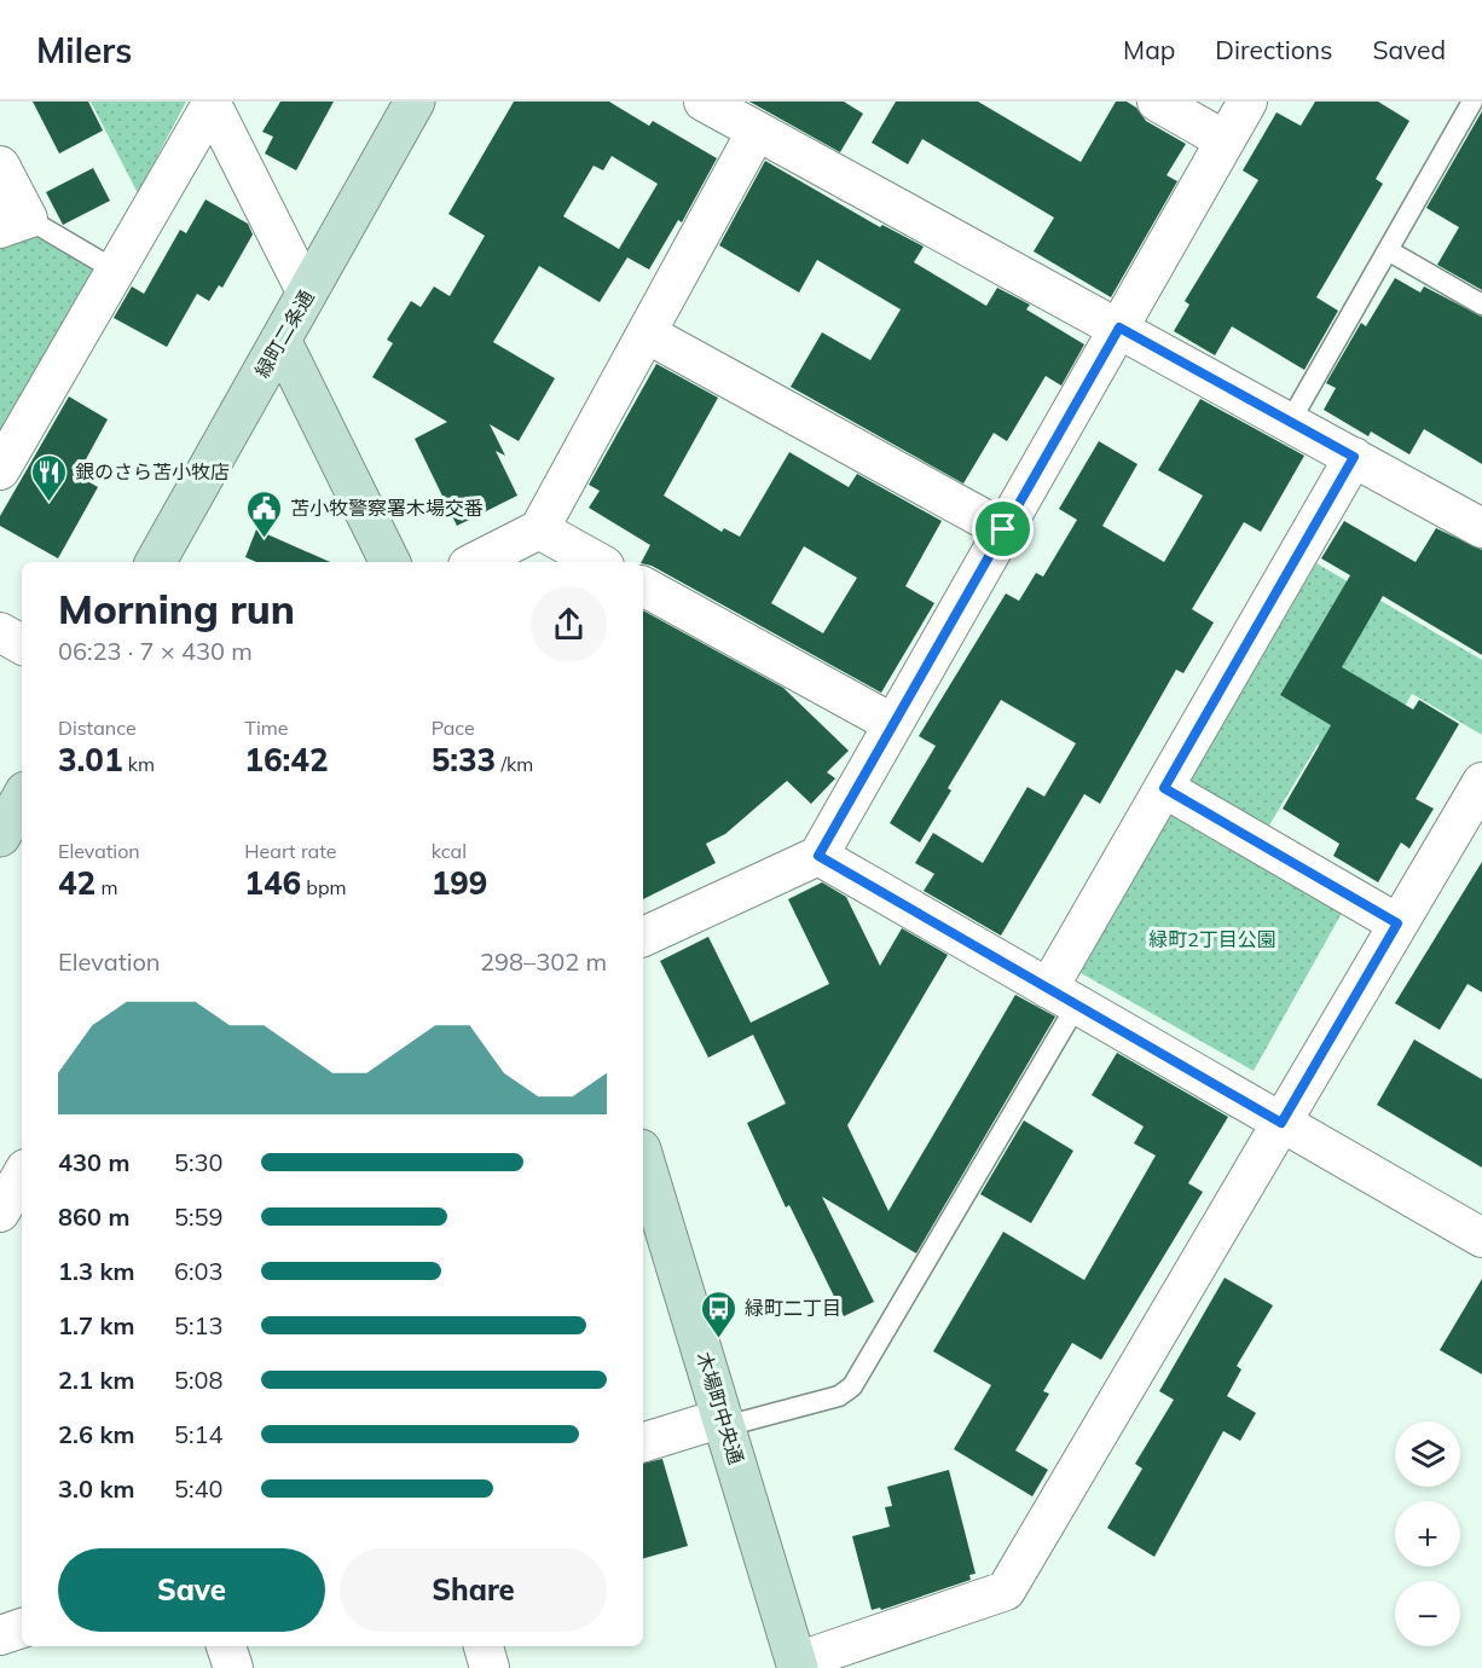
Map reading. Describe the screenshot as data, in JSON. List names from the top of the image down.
{
  "streets": {
    "street": ["緑町二条通", "木場町中央通"]
  },
  "parks": ["緑町2丁目公園"],
  "places": {
    "restaurant": ["銀のさら苫小牧店"],
    "public building": ["苫小牧警察署木場交番"],
    "bus stop": ["緑町二丁目"]
  },
  "page": {
    "header": "Milers",
    "nav": ["Map", "Directions", "Saved"],
    "heading": ["Morning run", "06:23 · 7 × 430 m"],
    "stats": [
      ["Distance", "3.01 km"],
      ["Time", "16:42"],
      ["Pace", "5:33 /km"],
      ["Elevation", "42 m"],
      ["Heart rate", "146 bpm"],
      ["kcal", "199"]
    ],
    "chart": ["Elevation", "298–302 m"],
    "list": [
      {
        "name": "430 m",
        "note": "5:30"
      },
      {
        "name": "860 m",
        "note": "5:59"
      },
      {
        "name": "1.3 km",
        "note": "6:03"
      },
      {
        "name": "1.7 km",
        "note": "5:13"
      },
      {
        "name": "2.1 km",
        "note": "5:08"
      },
      {
        "name": "2.6 km",
        "note": "5:14"
      },
      {
        "name": "3.0 km",
        "note": "5:40"
      }
    ],
    "map_buttons": ["+", "−"],
    "buttons": ["Save", "Share"]
  }
}
